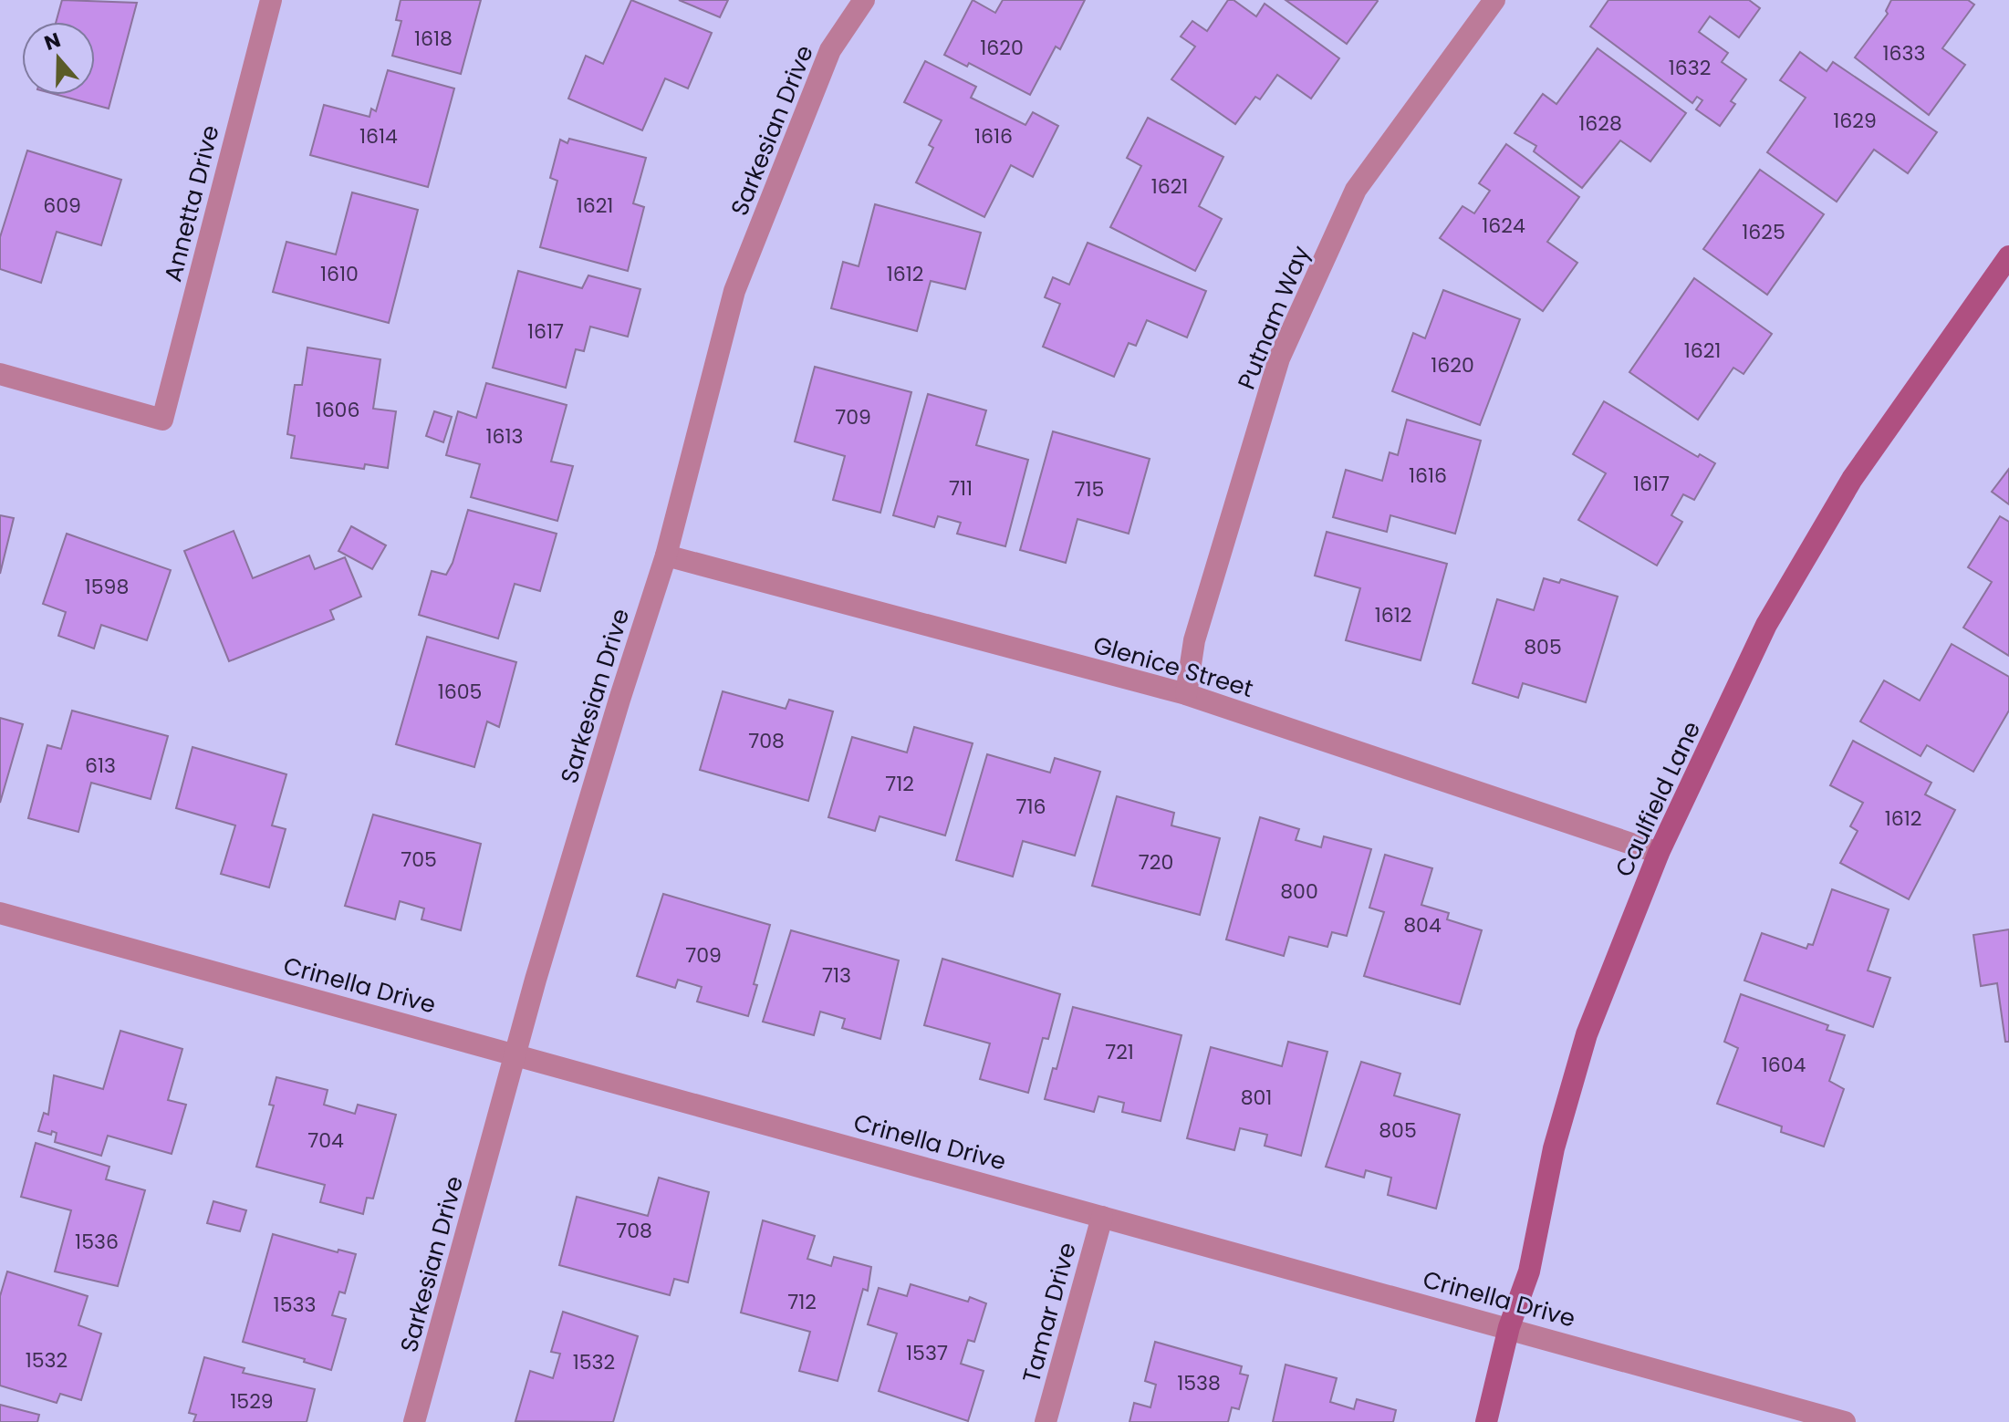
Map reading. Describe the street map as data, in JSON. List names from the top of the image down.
{
  "streets": {
    "main road": ["Caulfield Lane"],
    "street": [
      "Sarkesian Drive",
      "Annetta Drive",
      "Putnam Way",
      "Glenice Street",
      "Crinella Drive",
      "Tamar Drive"
    ]
  },
  "crossings": [
    ["Sarkesian Drive", "Glenice Street"],
    ["Sarkesian Drive", "Crinella Drive"],
    ["Putnam Way", "Glenice Street"],
    ["Glenice Street", "Caulfield Lane"],
    ["Caulfield Lane", "Crinella Drive"],
    ["Crinella Drive", "Tamar Drive"]
  ],
  "house_numbers": [
    "1618",
    "1620",
    "1633",
    "1632",
    "1629",
    "1628",
    "1614",
    "1616",
    "1621",
    "609",
    "1621",
    "1624",
    "1625",
    "1610",
    "1612",
    "1617",
    "1621",
    "1620",
    "1606",
    "709",
    "1613",
    "1616",
    "1617",
    "711",
    "715",
    "1598",
    "1612",
    "805",
    "1605",
    "708",
    "613",
    "712",
    "716",
    "1612",
    "705",
    "720",
    "800",
    "804",
    "709",
    "713",
    "721",
    "1604",
    "801",
    "805",
    "704",
    "708",
    "1536",
    "712",
    "1533",
    "1537",
    "1532",
    "1532",
    "1538",
    "1529"
  ],
  "north": "top"
}
